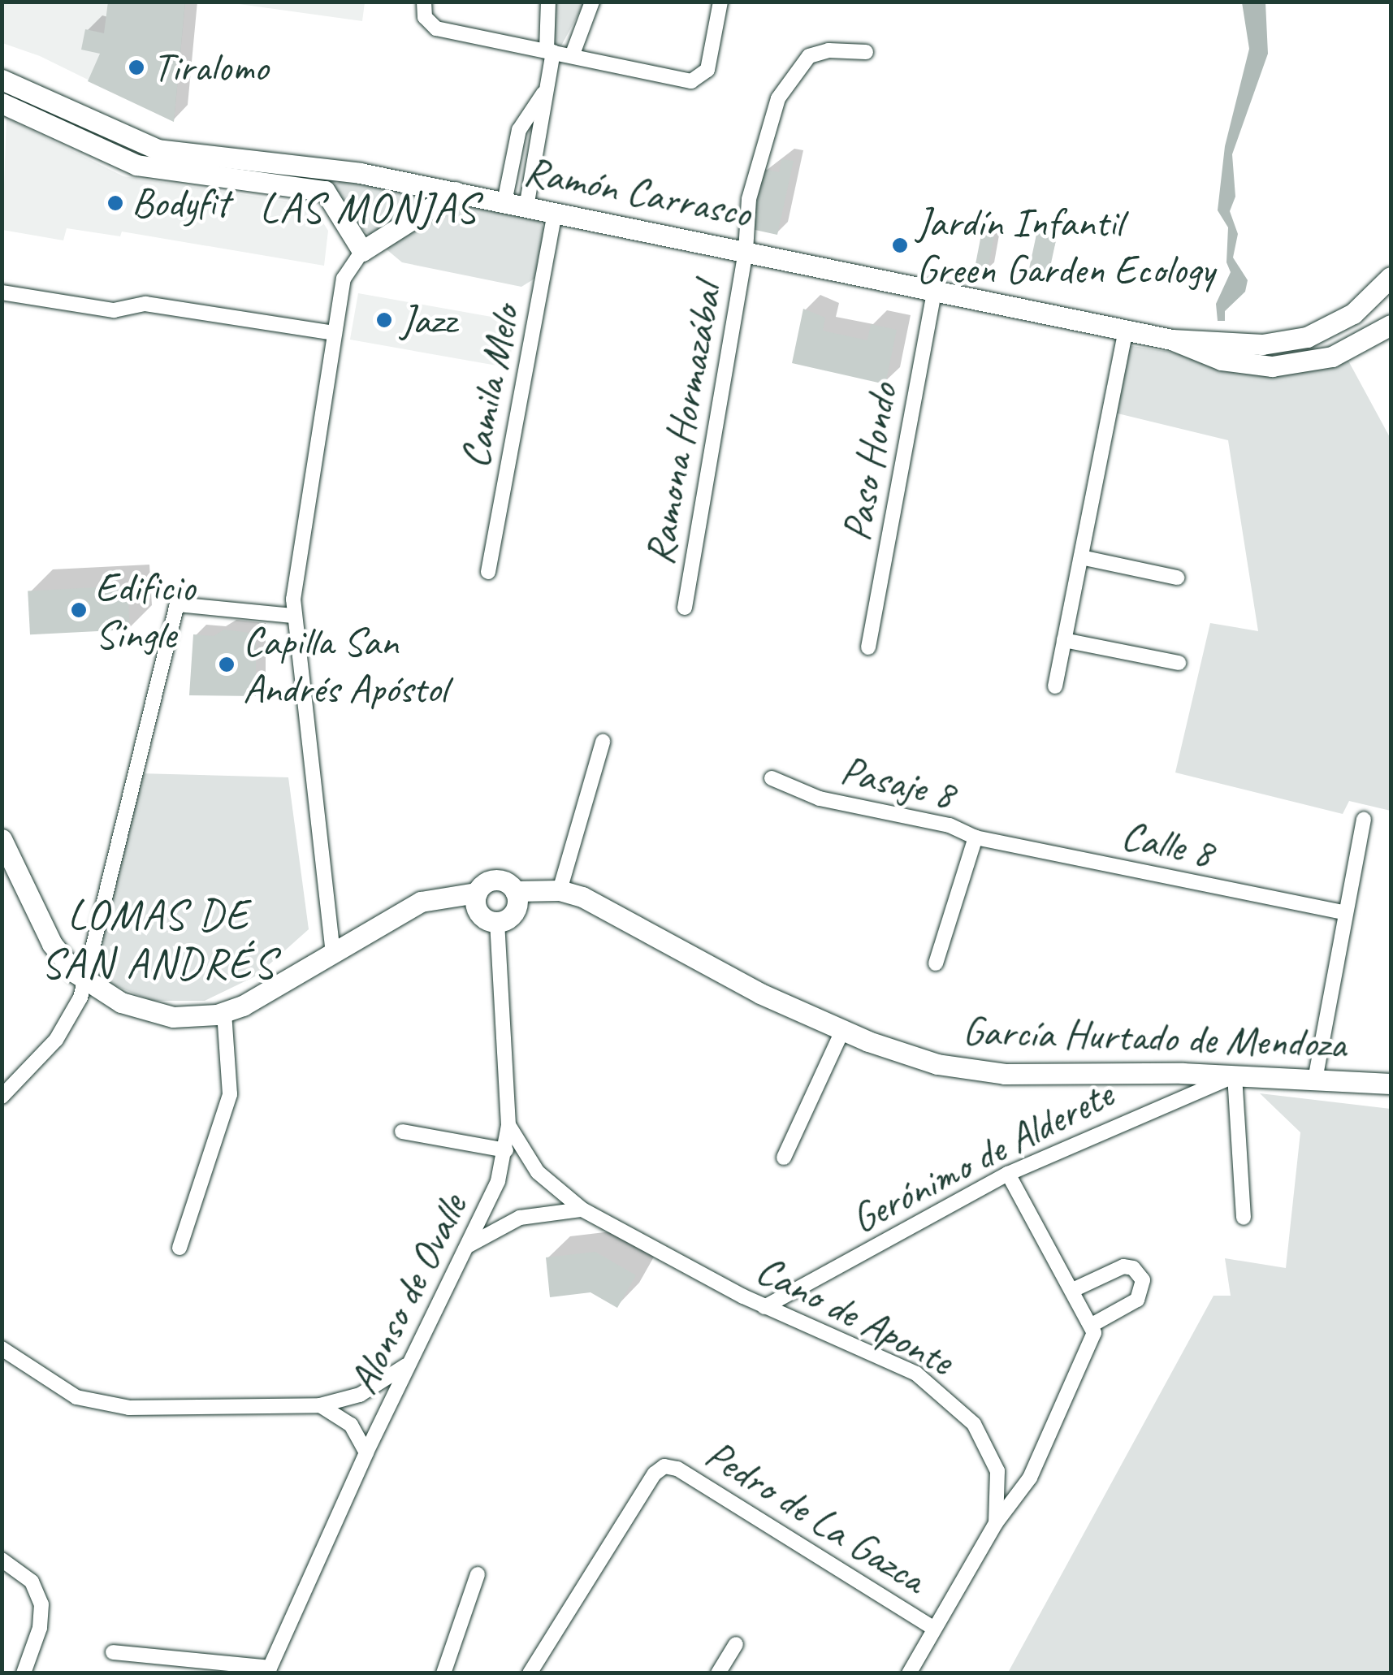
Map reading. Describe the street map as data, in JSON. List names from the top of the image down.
{
  "streets": {
    "main road": ["Ramón Carrasco", "García Hurtado de Mendoza"],
    "street": [
      "Camila Melo",
      "Ramona Hormazábal",
      "Paso Hondo",
      "Pasaje 8",
      "Calle 8",
      "Gerónimo de Alderete",
      "Alonso de Ovalle",
      "Cano de Aponte",
      "Pedro de La Gazca"
    ]
  },
  "crossings": [
    ["Ramón Carrasco", "Camila Melo"],
    ["Ramón Carrasco", "Ramona Hormazábal"],
    ["Ramón Carrasco", "Paso Hondo"],
    ["Pasaje 8", "Calle 8"],
    ["García Hurtado de Mendoza", "Gerónimo de Alderete"],
    ["García Hurtado de Mendoza", "Alonso de Ovalle"],
    ["Gerónimo de Alderete", "Cano de Aponte"],
    ["Alonso de Ovalle", "Cano de Aponte"],
    ["Cano de Aponte", "Pedro de La Gazca"]
  ],
  "districts": ["LAS MONJAS", "LOMAS DE SAN ANDRÉS"],
  "places": [
    "Tiralomo",
    "Bodyfit",
    "Jardín Infantil Green Garden Ecology",
    "Jazz",
    "Edificio Single",
    "Capilla San Andrés Apóstol"
  ]
}
